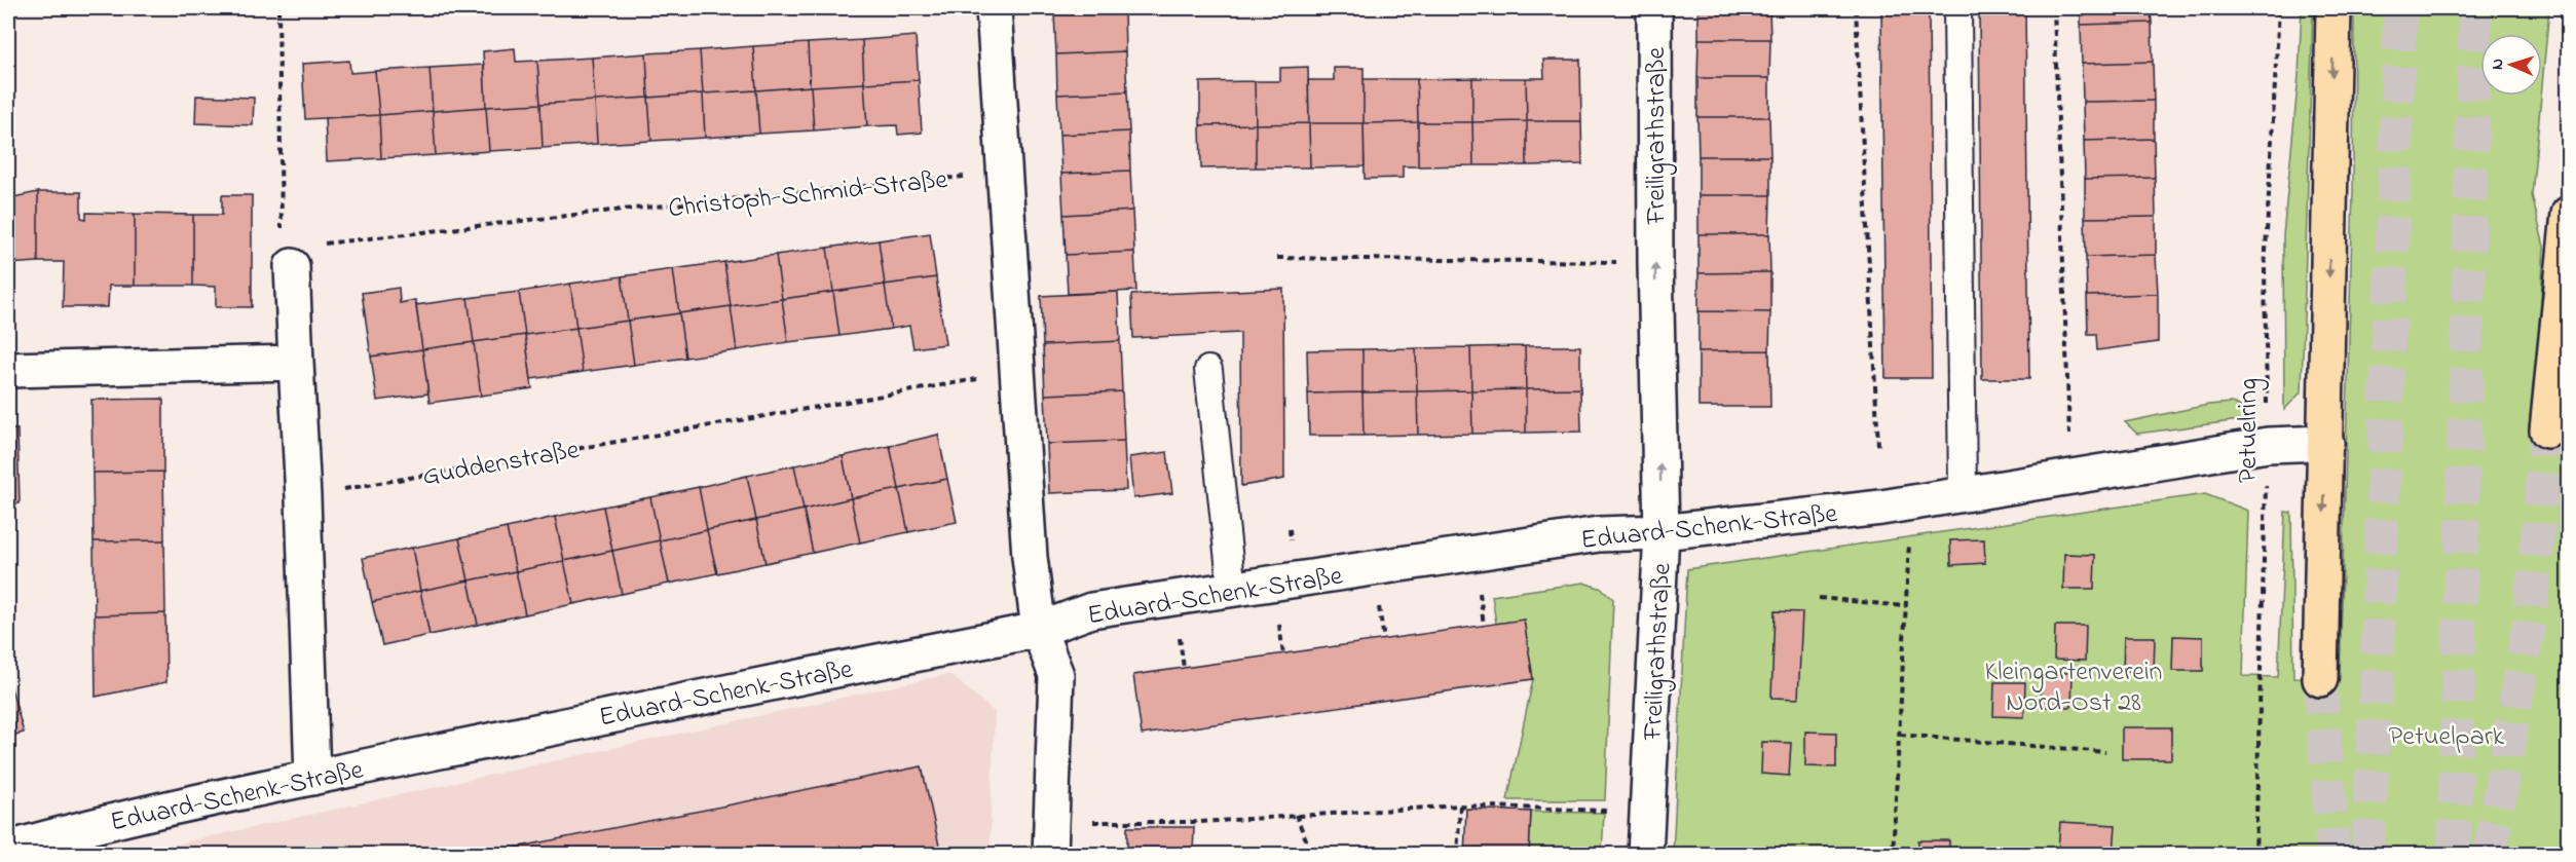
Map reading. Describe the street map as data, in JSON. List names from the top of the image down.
{
  "streets": {
    "street": ["Freiligrathstraße", "Eduard-Schenk-Straße"],
    "path": ["Christoph-Schmid-Straße", "Petuelring", "Guddenstraße"]
  },
  "crossings": [
    ["Freiligrathstraße", "Eduard-Schenk-Straße"],
    ["Petuelring", "Eduard-Schenk-Straße"]
  ],
  "parks": ["Kleingartenverein Nord-Ost 28", "Petuelpark"],
  "north": "left"
}
